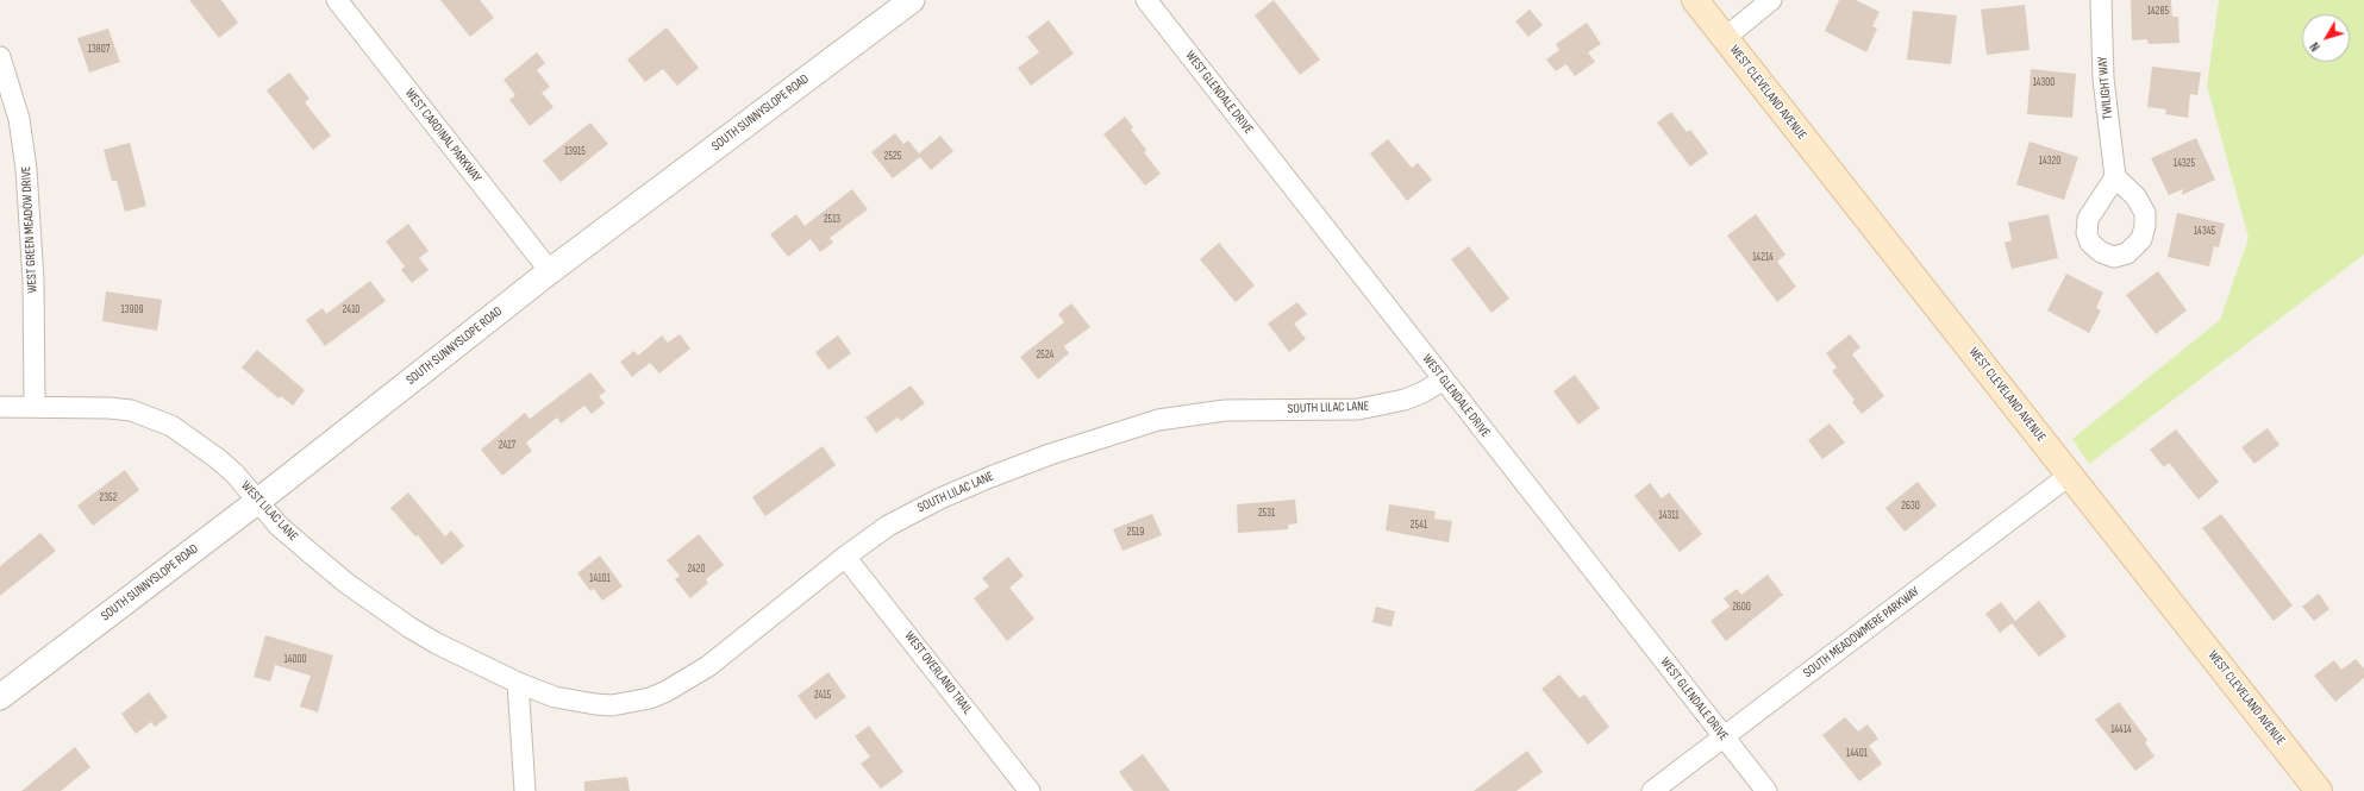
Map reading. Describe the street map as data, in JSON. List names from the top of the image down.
{
  "streets": {
    "main road": ["WEST CLEVELAND AVENUE"],
    "street": [
      "TWILIGHT WAY",
      "WEST GLENDALE DRIVE",
      "SOUTH SUNNYSLOPE ROAD",
      "WEST CARDINAL PARKWAY",
      "WEST GREEN MEADOW DRIVE",
      "SOUTH LILAC LANE",
      "WEST LILAC LANE",
      "SOUTH MEADOWMERE PARKWAY",
      "WEST OVERLAND TRAIL"
    ]
  },
  "crossings": [
    ["WEST GLENDALE DRIVE", "SOUTH LILAC LANE"],
    ["WEST GLENDALE DRIVE", "SOUTH MEADOWMERE PARKWAY"],
    ["WEST CLEVELAND AVENUE", "SOUTH MEADOWMERE PARKWAY"],
    ["SOUTH SUNNYSLOPE ROAD", "WEST CARDINAL PARKWAY"],
    ["SOUTH SUNNYSLOPE ROAD", "WEST LILAC LANE"],
    ["WEST GREEN MEADOW DRIVE", "WEST LILAC LANE"],
    ["SOUTH LILAC LANE", "WEST LILAC LANE"],
    ["SOUTH LILAC LANE", "WEST OVERLAND TRAIL"]
  ],
  "house_numbers": [
    "14285",
    "13807",
    "14300",
    "13915",
    "2525",
    "14320",
    "14325",
    "2513",
    "14345",
    "14214",
    "13909",
    "2410",
    "2524",
    "2417",
    "2352",
    "2630",
    "2531",
    "14311",
    "2541",
    "2519",
    "2420",
    "14101",
    "2600",
    "14000",
    "2415",
    "14414",
    "14401"
  ],
  "north": "bottom left"
}
